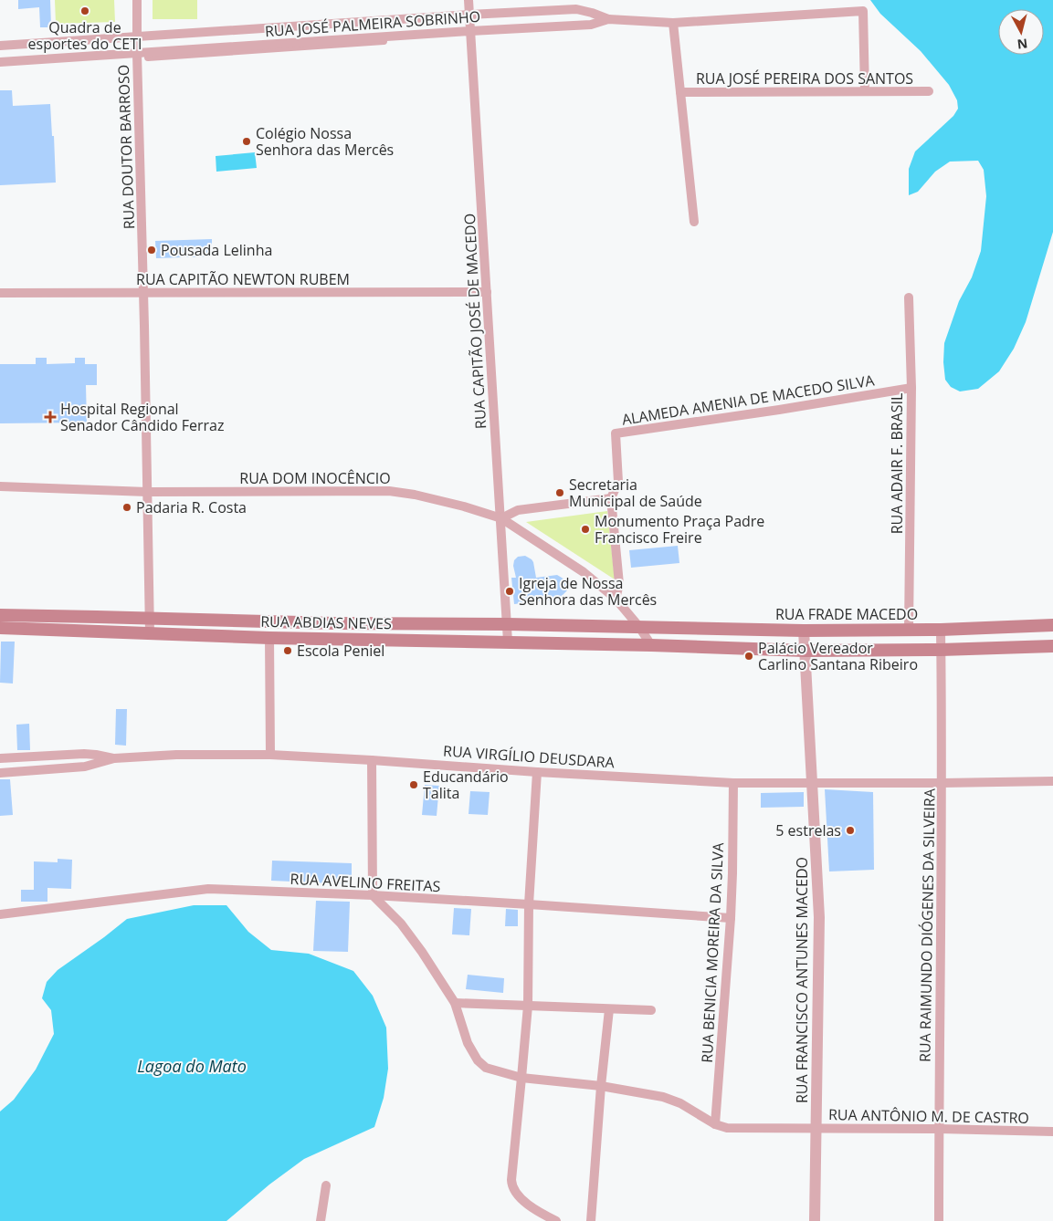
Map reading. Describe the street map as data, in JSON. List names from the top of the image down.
{
  "streets": {
    "main road": ["RUA FRADE MACEDO", "RUA ABDIAS NEVES"],
    "street": [
      "RUA JOSÉ PALMEIRA SOBRINHO",
      "RUA JOSÉ PEREIRA DOS SANTOS",
      "RUA DOUTOR BARROSO",
      "RUA CAPITÃO NEWTON RUBEM",
      "RUA CAPITÃO JOSÉ DE MACEDO",
      "ALAMEDA AMENIA DE MACEDO SILVA",
      "RUA ADAIR F. BRASIL",
      "RUA DOM INOCÊNCIO",
      "RUA VIRGÍLIO DEUSDARA",
      "RUA AVELINO FREITAS",
      "RUA RAIMUNDO DIÓGENES DA SILVEIRA",
      "RUA BENICIA MOREIRA DA SILVA",
      "RUA FRANCISCO ANTUNES MACEDO",
      "RUA ANTÔNIO M. DE CASTRO"
    ]
  },
  "crossings": [
    ["RUA JOSÉ PALMEIRA SOBRINHO", "RUA JOSÉ PEREIRA DOS SANTOS"],
    ["RUA JOSÉ PALMEIRA SOBRINHO", "RUA DOUTOR BARROSO"],
    ["RUA JOSÉ PALMEIRA SOBRINHO", "RUA CAPITÃO JOSÉ DE MACEDO"],
    ["RUA DOUTOR BARROSO", "RUA CAPITÃO NEWTON RUBEM"],
    ["RUA DOUTOR BARROSO", "RUA DOM INOCÊNCIO"],
    ["RUA DOUTOR BARROSO", "RUA ABDIAS NEVES"],
    ["RUA CAPITÃO NEWTON RUBEM", "RUA CAPITÃO JOSÉ DE MACEDO"],
    ["RUA CAPITÃO JOSÉ DE MACEDO", "RUA DOM INOCÊNCIO"],
    ["RUA CAPITÃO JOSÉ DE MACEDO", "RUA ABDIAS NEVES"],
    ["ALAMEDA AMENIA DE MACEDO SILVA", "RUA ADAIR F. BRASIL"],
    ["RUA ADAIR F. BRASIL", "RUA FRADE MACEDO"],
    ["RUA DOM INOCÊNCIO", "RUA FRADE MACEDO"],
    ["RUA DOM INOCÊNCIO", "RUA ABDIAS NEVES"],
    ["RUA FRADE MACEDO", "RUA ABDIAS NEVES"],
    ["RUA FRADE MACEDO", "RUA RAIMUNDO DIÓGENES DA SILVEIRA"],
    ["RUA FRADE MACEDO", "RUA FRANCISCO ANTUNES MACEDO"],
    ["RUA VIRGÍLIO DEUSDARA", "RUA RAIMUNDO DIÓGENES DA SILVEIRA"],
    ["RUA VIRGÍLIO DEUSDARA", "RUA BENICIA MOREIRA DA SILVA"],
    ["RUA VIRGÍLIO DEUSDARA", "RUA FRANCISCO ANTUNES MACEDO"],
    ["RUA AVELINO FREITAS", "RUA BENICIA MOREIRA DA SILVA"],
    ["RUA RAIMUNDO DIÓGENES DA SILVEIRA", "RUA ANTÔNIO M. DE CASTRO"],
    ["RUA BENICIA MOREIRA DA SILVA", "RUA ANTÔNIO M. DE CASTRO"],
    ["RUA FRANCISCO ANTUNES MACEDO", "RUA ANTÔNIO M. DE CASTRO"]
  ],
  "water": ["Lagoa do Mato"],
  "places": {
    "other": [
      "Quadra de esportes do CETI",
      "Colégio Nossa Senhora das Mercês",
      "Pousada Lelinha",
      "Secretaria Municipal de Saúde",
      "Padaria R. Costa",
      "Monumento Praça Padre Francisco Freire",
      "Igreja de Nossa Senhora das Mercês",
      "Escola Peniel",
      "Palácio Vereador Carlino Santana Ribeiro",
      "Educandário Talita",
      "5 estrelas"
    ],
    "health": ["Hospital Regional Senador Cândido Ferraz"]
  },
  "north": "bottom"
}
